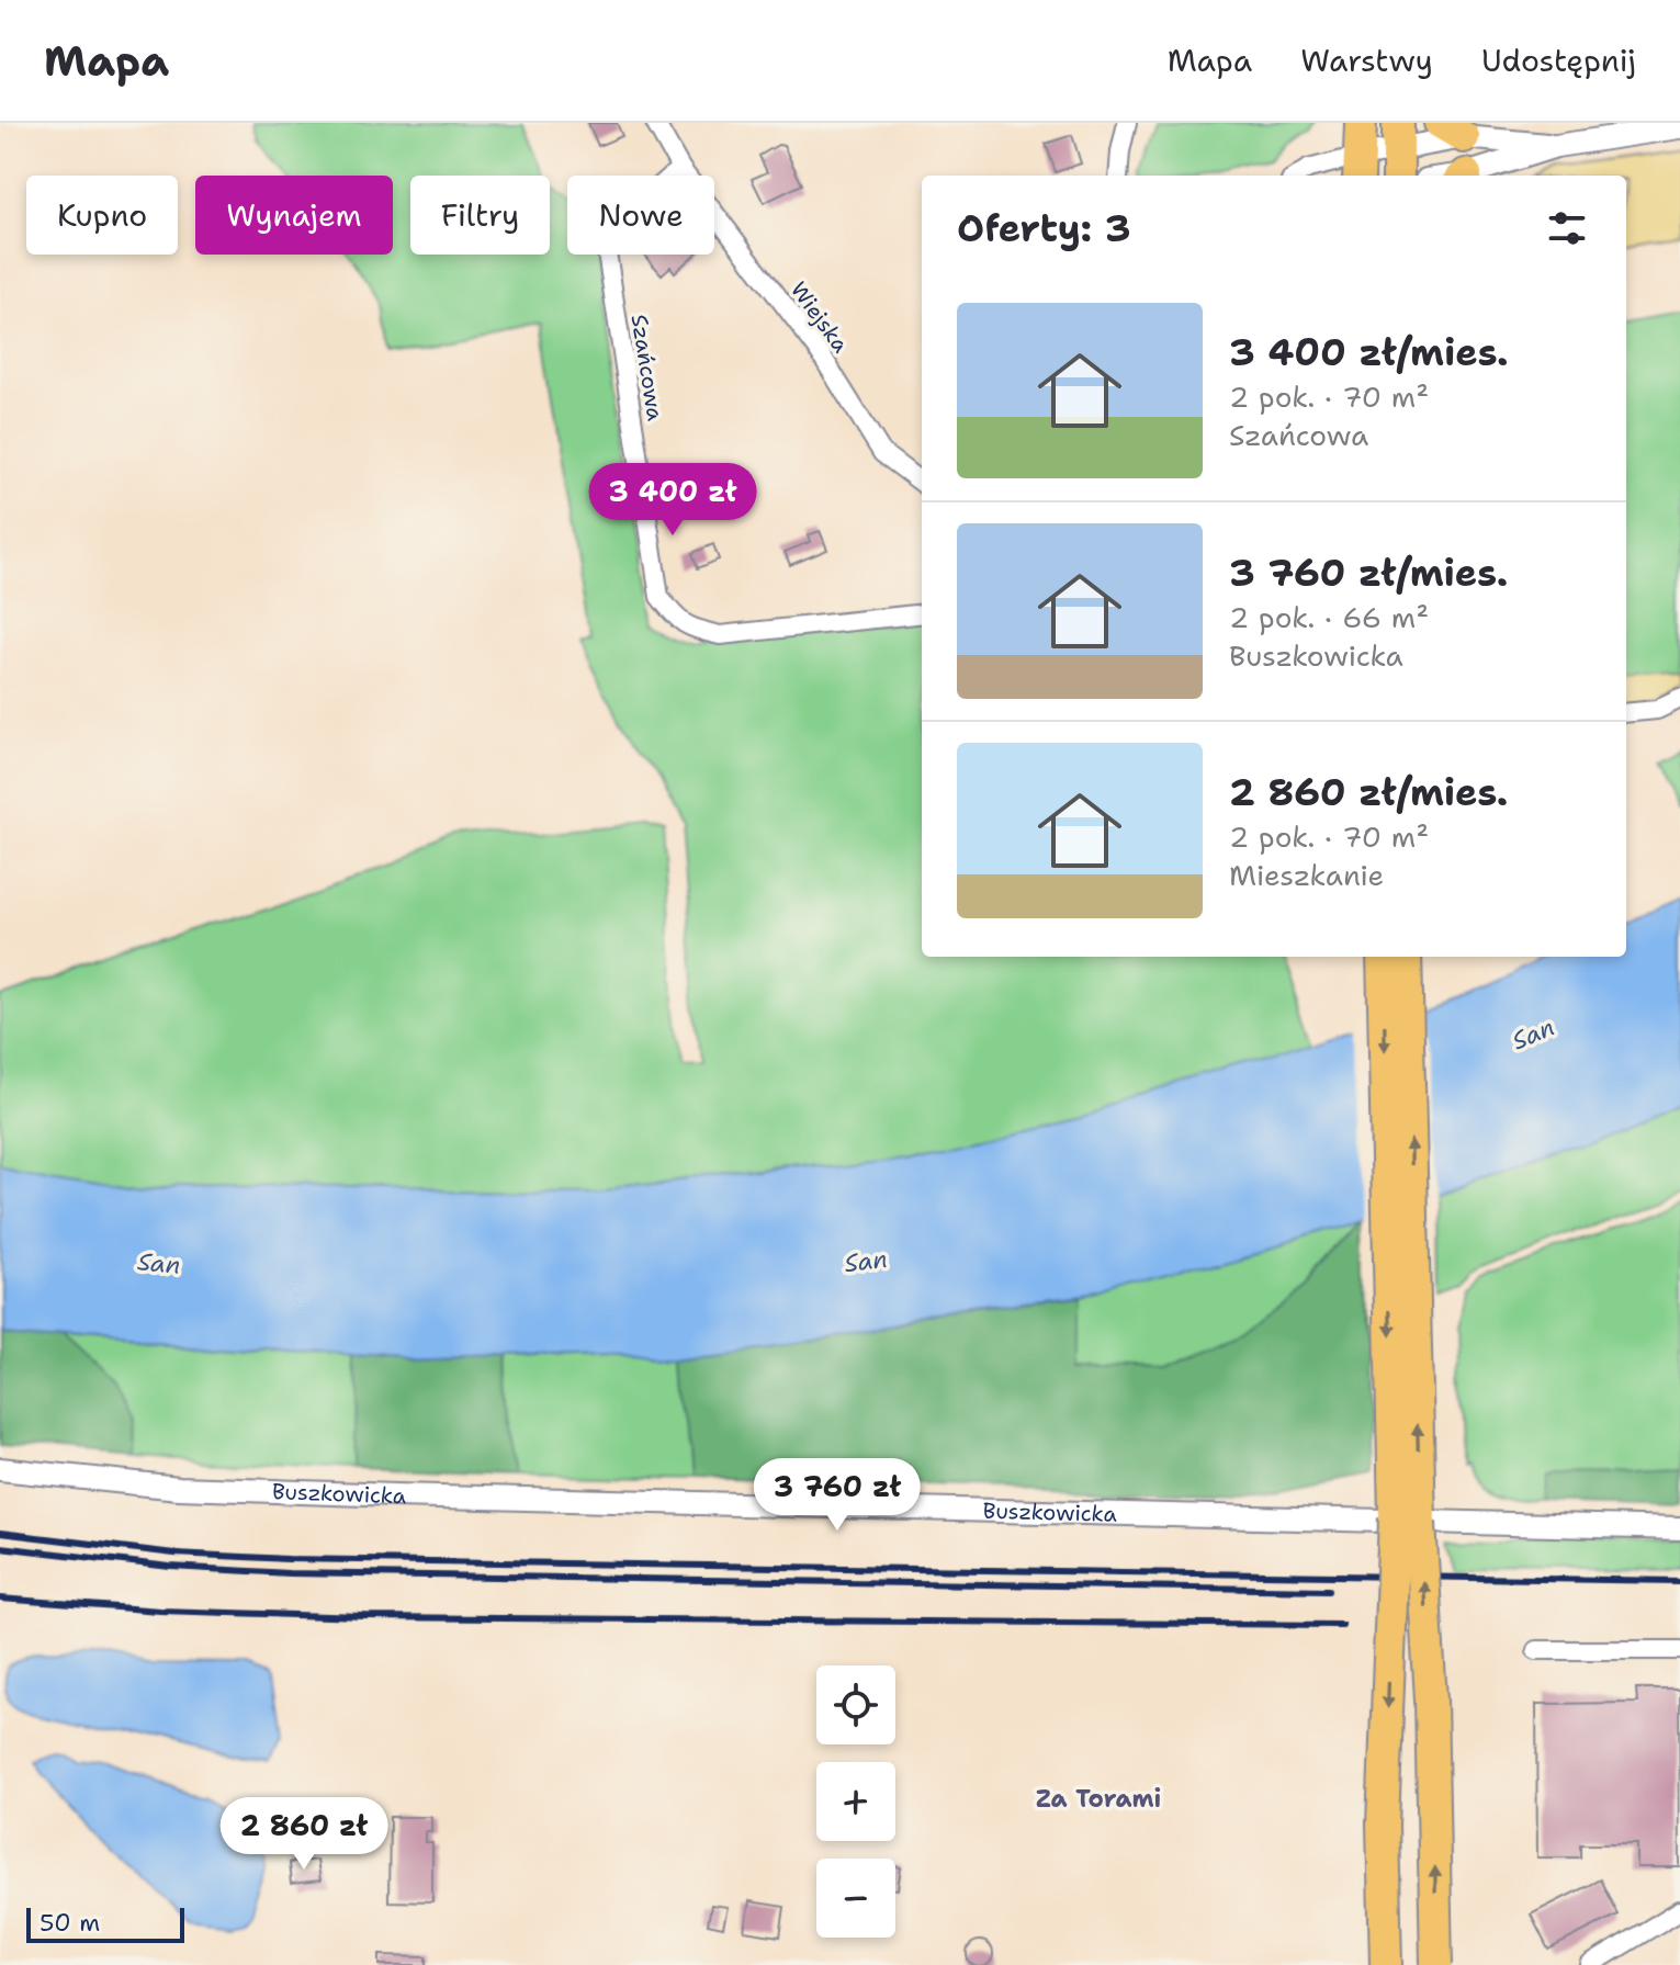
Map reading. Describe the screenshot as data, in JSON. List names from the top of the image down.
{
  "streets": {
    "street": ["Wiejska", "Szańcowa", "Buszkowicka"]
  },
  "crossings": [
    ["Wiejska", "Szańcowa"]
  ],
  "districts": ["Za Torami"],
  "water": ["San"],
  "scale_bar": "50 m",
  "page": {
    "header": "Mapa",
    "nav": ["Mapa", "Warstwy", "Udostępnij"],
    "chip": [
      "Kupno",
      "Wynajem",
      "Filtry",
      "Nowe"
    ],
    "heading": "Oferty: 3",
    "list": [
      {
        "name": "3 400 zł/mies.",
        "note": "2 pok. · 70 m² · Szańcowa"
      },
      {
        "name": "3 760 zł/mies.",
        "note": "2 pok. · 66 m² · Buszkowicka"
      },
      {
        "name": "2 860 zł/mies.",
        "note": "2 pok. · 70 m² · Mieszkanie"
      }
    ],
    "price": ["3 400 zł", "3 760 zł", "2 860 zł"],
    "map_buttons": ["+", "−"],
    "scale": "50 m"
  }
}
